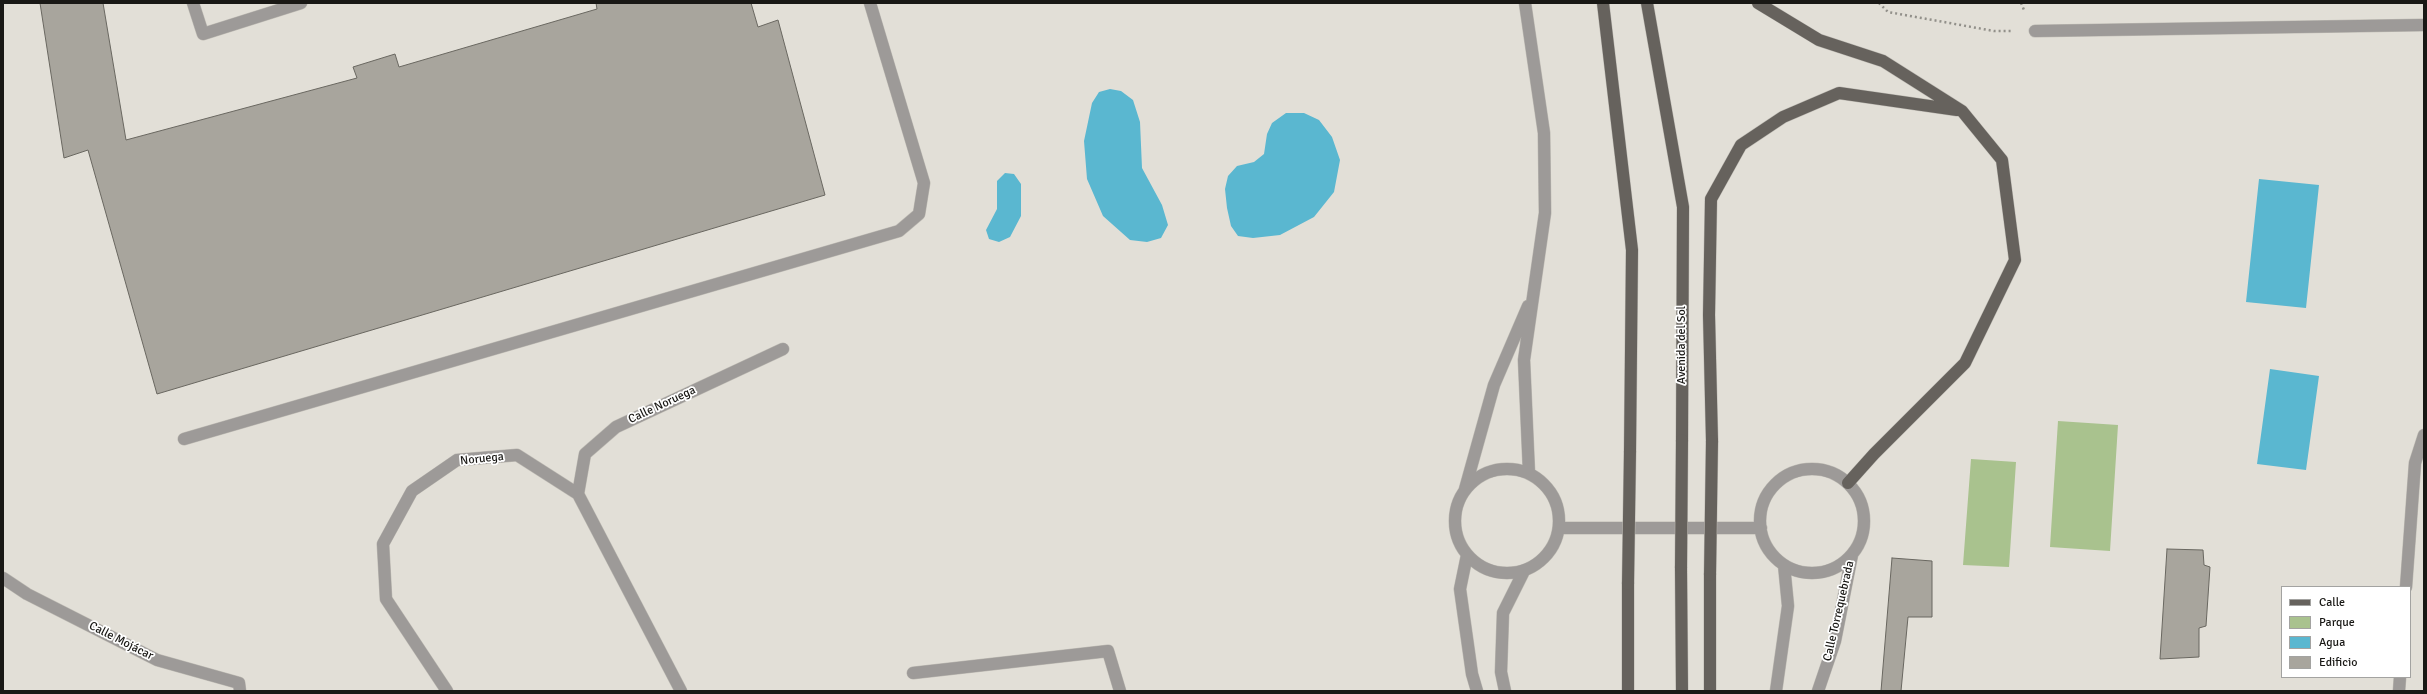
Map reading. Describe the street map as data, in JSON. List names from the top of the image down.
{
  "streets": {
    "main road": ["Avenida del Sol"],
    "street": [
      "Calle Noruega",
      "Noruega",
      "Calle Torrequebrada",
      "Calle Mojácar"
    ]
  },
  "crossings": [
    ["Calle Noruega", "Noruega"]
  ],
  "legend": [
    "Calle",
    "Parque",
    "Agua",
    "Edificio"
  ]
}
